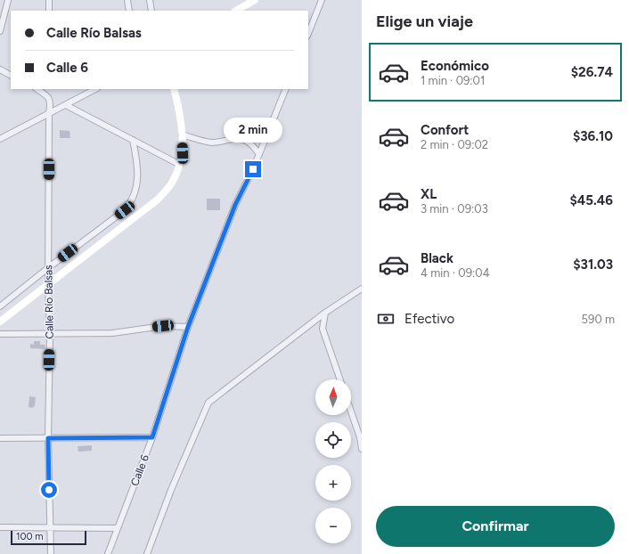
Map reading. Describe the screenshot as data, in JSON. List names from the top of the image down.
{
  "streets": {
    "street": ["Calle Río Balsas", "Calle 6"]
  },
  "scale_bar": "100 m",
  "north": "top",
  "page": {
    "heading": "Elige un viaje",
    "banner": ["Calle Río Balsas", "Calle 6"],
    "list": [
      {
        "name": "Económico",
        "note": "1 min · 09:01",
        "value": "$26.74"
      },
      {
        "name": "Confort",
        "note": "2 min · 09:02",
        "value": "$36.10"
      },
      {
        "name": "XL",
        "note": "3 min · 09:03",
        "value": "$45.46"
      },
      {
        "name": "Black",
        "note": "4 min · 09:04",
        "value": "$31.03"
      }
    ],
    "bubble": "2 min",
    "pay": ["Efectivo", "590 m"],
    "map_buttons": ["+", "−"],
    "buttons": "Confirmar",
    "scale": "100 m"
  }
}
